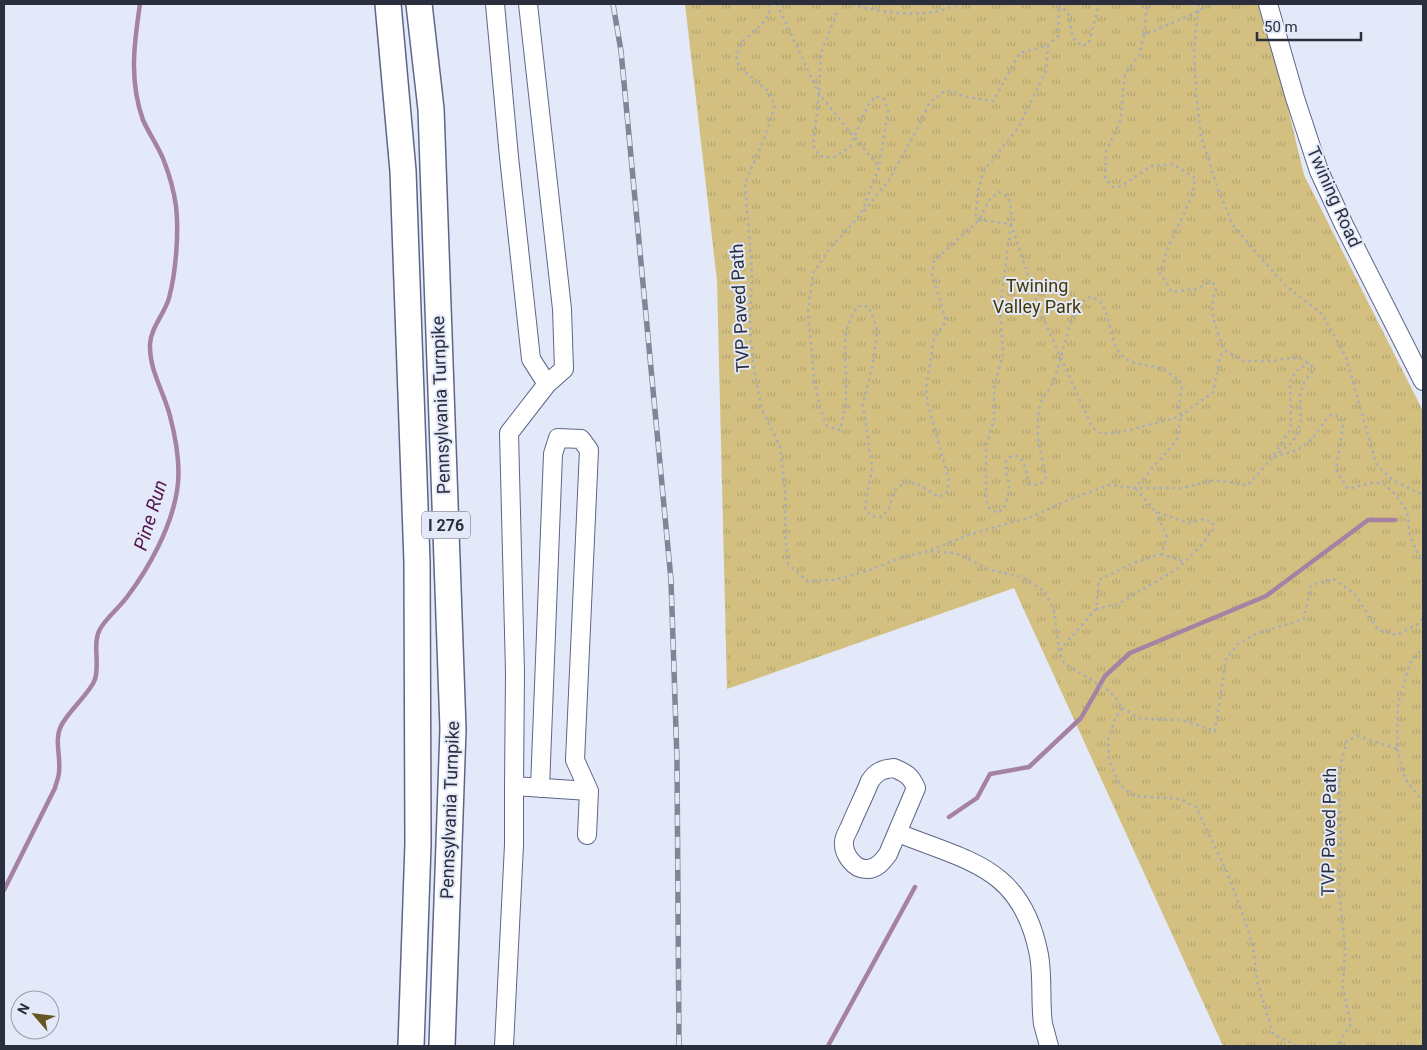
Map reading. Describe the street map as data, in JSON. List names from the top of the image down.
{
  "streets": {
    "highway": ["Pennsylvania Turnpike", "I 276"],
    "street": ["Twining Road"],
    "path": ["TVP Paved Path"]
  },
  "water": ["Pine Run"],
  "parks": ["Twining Valley Park"],
  "scale_bar": "50 m",
  "north": "top left"
}
